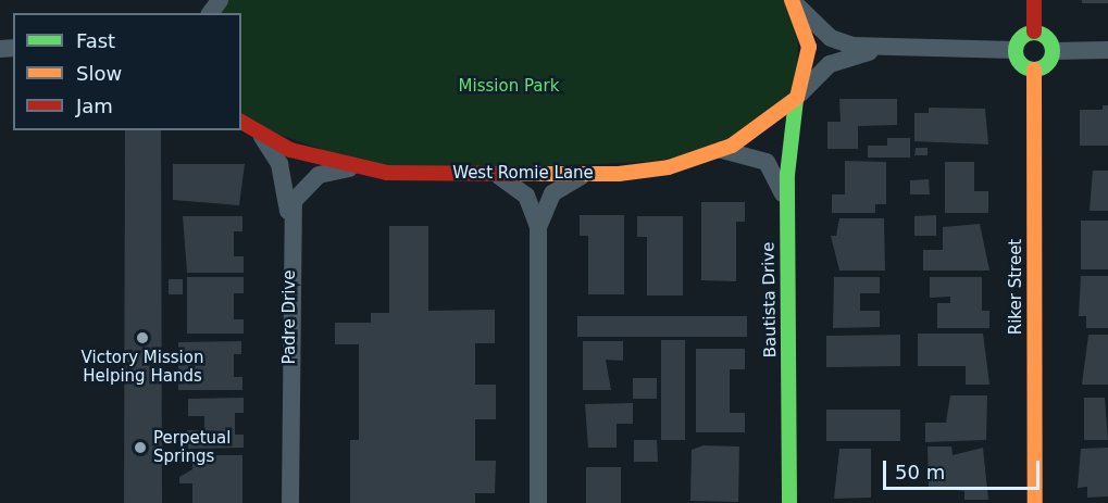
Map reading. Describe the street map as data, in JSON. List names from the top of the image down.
{
  "streets": {
    "street": [
      "West Romie Lane",
      "Riker Street",
      "Bautista Drive",
      "Padre Drive"
    ]
  },
  "crossings": [
    ["West Romie Lane", "Riker Street"],
    ["West Romie Lane", "Bautista Drive"],
    ["West Romie Lane", "Padre Drive"]
  ],
  "parks": ["Mission Park"],
  "places": ["Victory Mission Helping Hands", "Perpetual Springs"],
  "legend": ["Fast", "Slow", "Jam"],
  "scale_bar": "50 m"
}
